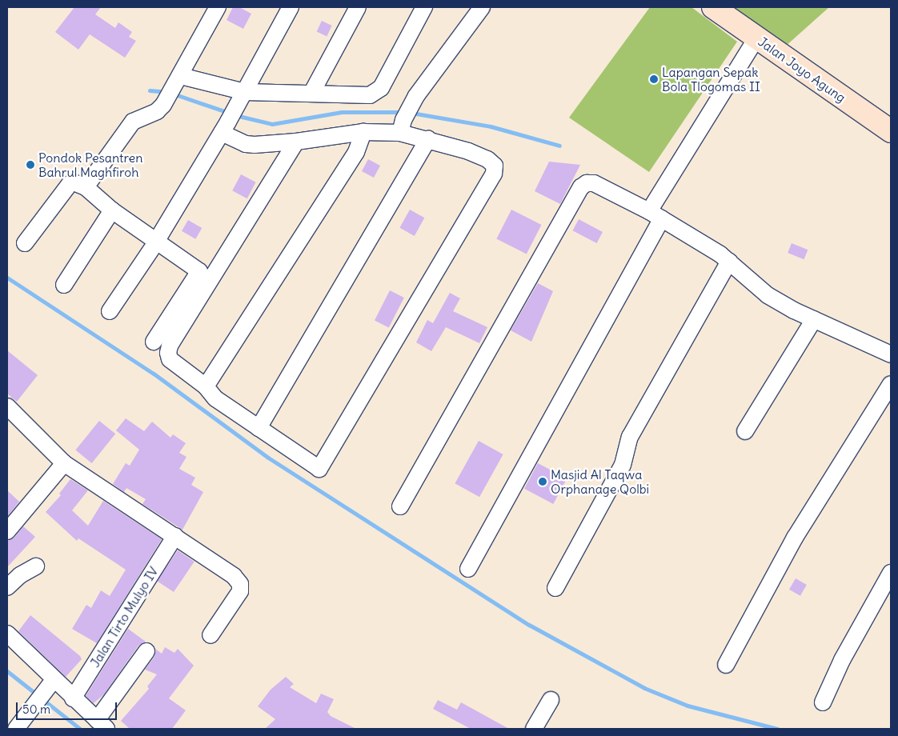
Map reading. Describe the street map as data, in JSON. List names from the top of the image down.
{
  "streets": {
    "main road": ["Jalan Joyo Agung"],
    "street": ["Jalan Tirto Mulyo IV"]
  },
  "places": ["Lapangan Sepak Bola Tlogomas II", "Pondok Pesantren Bahrul Maghfiroh", "Masjid Al Taqwa Orphanage Qolbi"],
  "scale_bar": "50 m"
}
